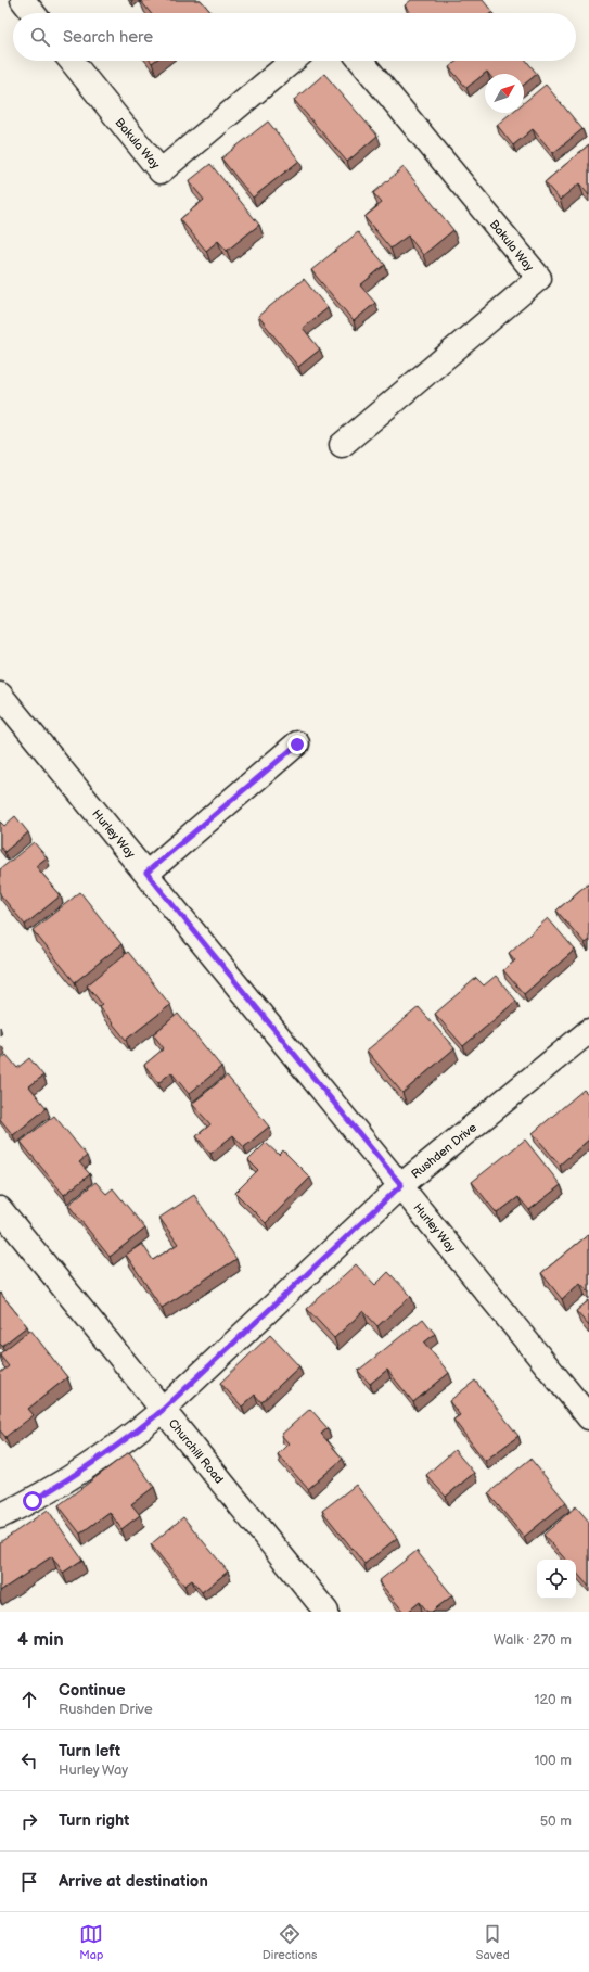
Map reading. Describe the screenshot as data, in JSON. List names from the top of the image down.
{
  "streets": {
    "street": [
      "Bakula Way",
      "Hurley Way",
      "Rushden Drive",
      "Churchill Road"
    ]
  },
  "crossings": [
    ["Hurley Way", "Rushden Drive"],
    ["Rushden Drive", "Churchill Road"]
  ],
  "north": "top right",
  "page": {
    "search": "Search here",
    "heading": ["4 min", "Walk · 270 m"],
    "list": [
      ["Continue", "Rushden Drive", "120 m"],
      ["Turn left", "Hurley Way", "100 m"],
      ["Turn right", "50 m"],
      "Arrive at destination"
    ],
    "nav": ["Map", "Directions", "Saved"]
  }
}
